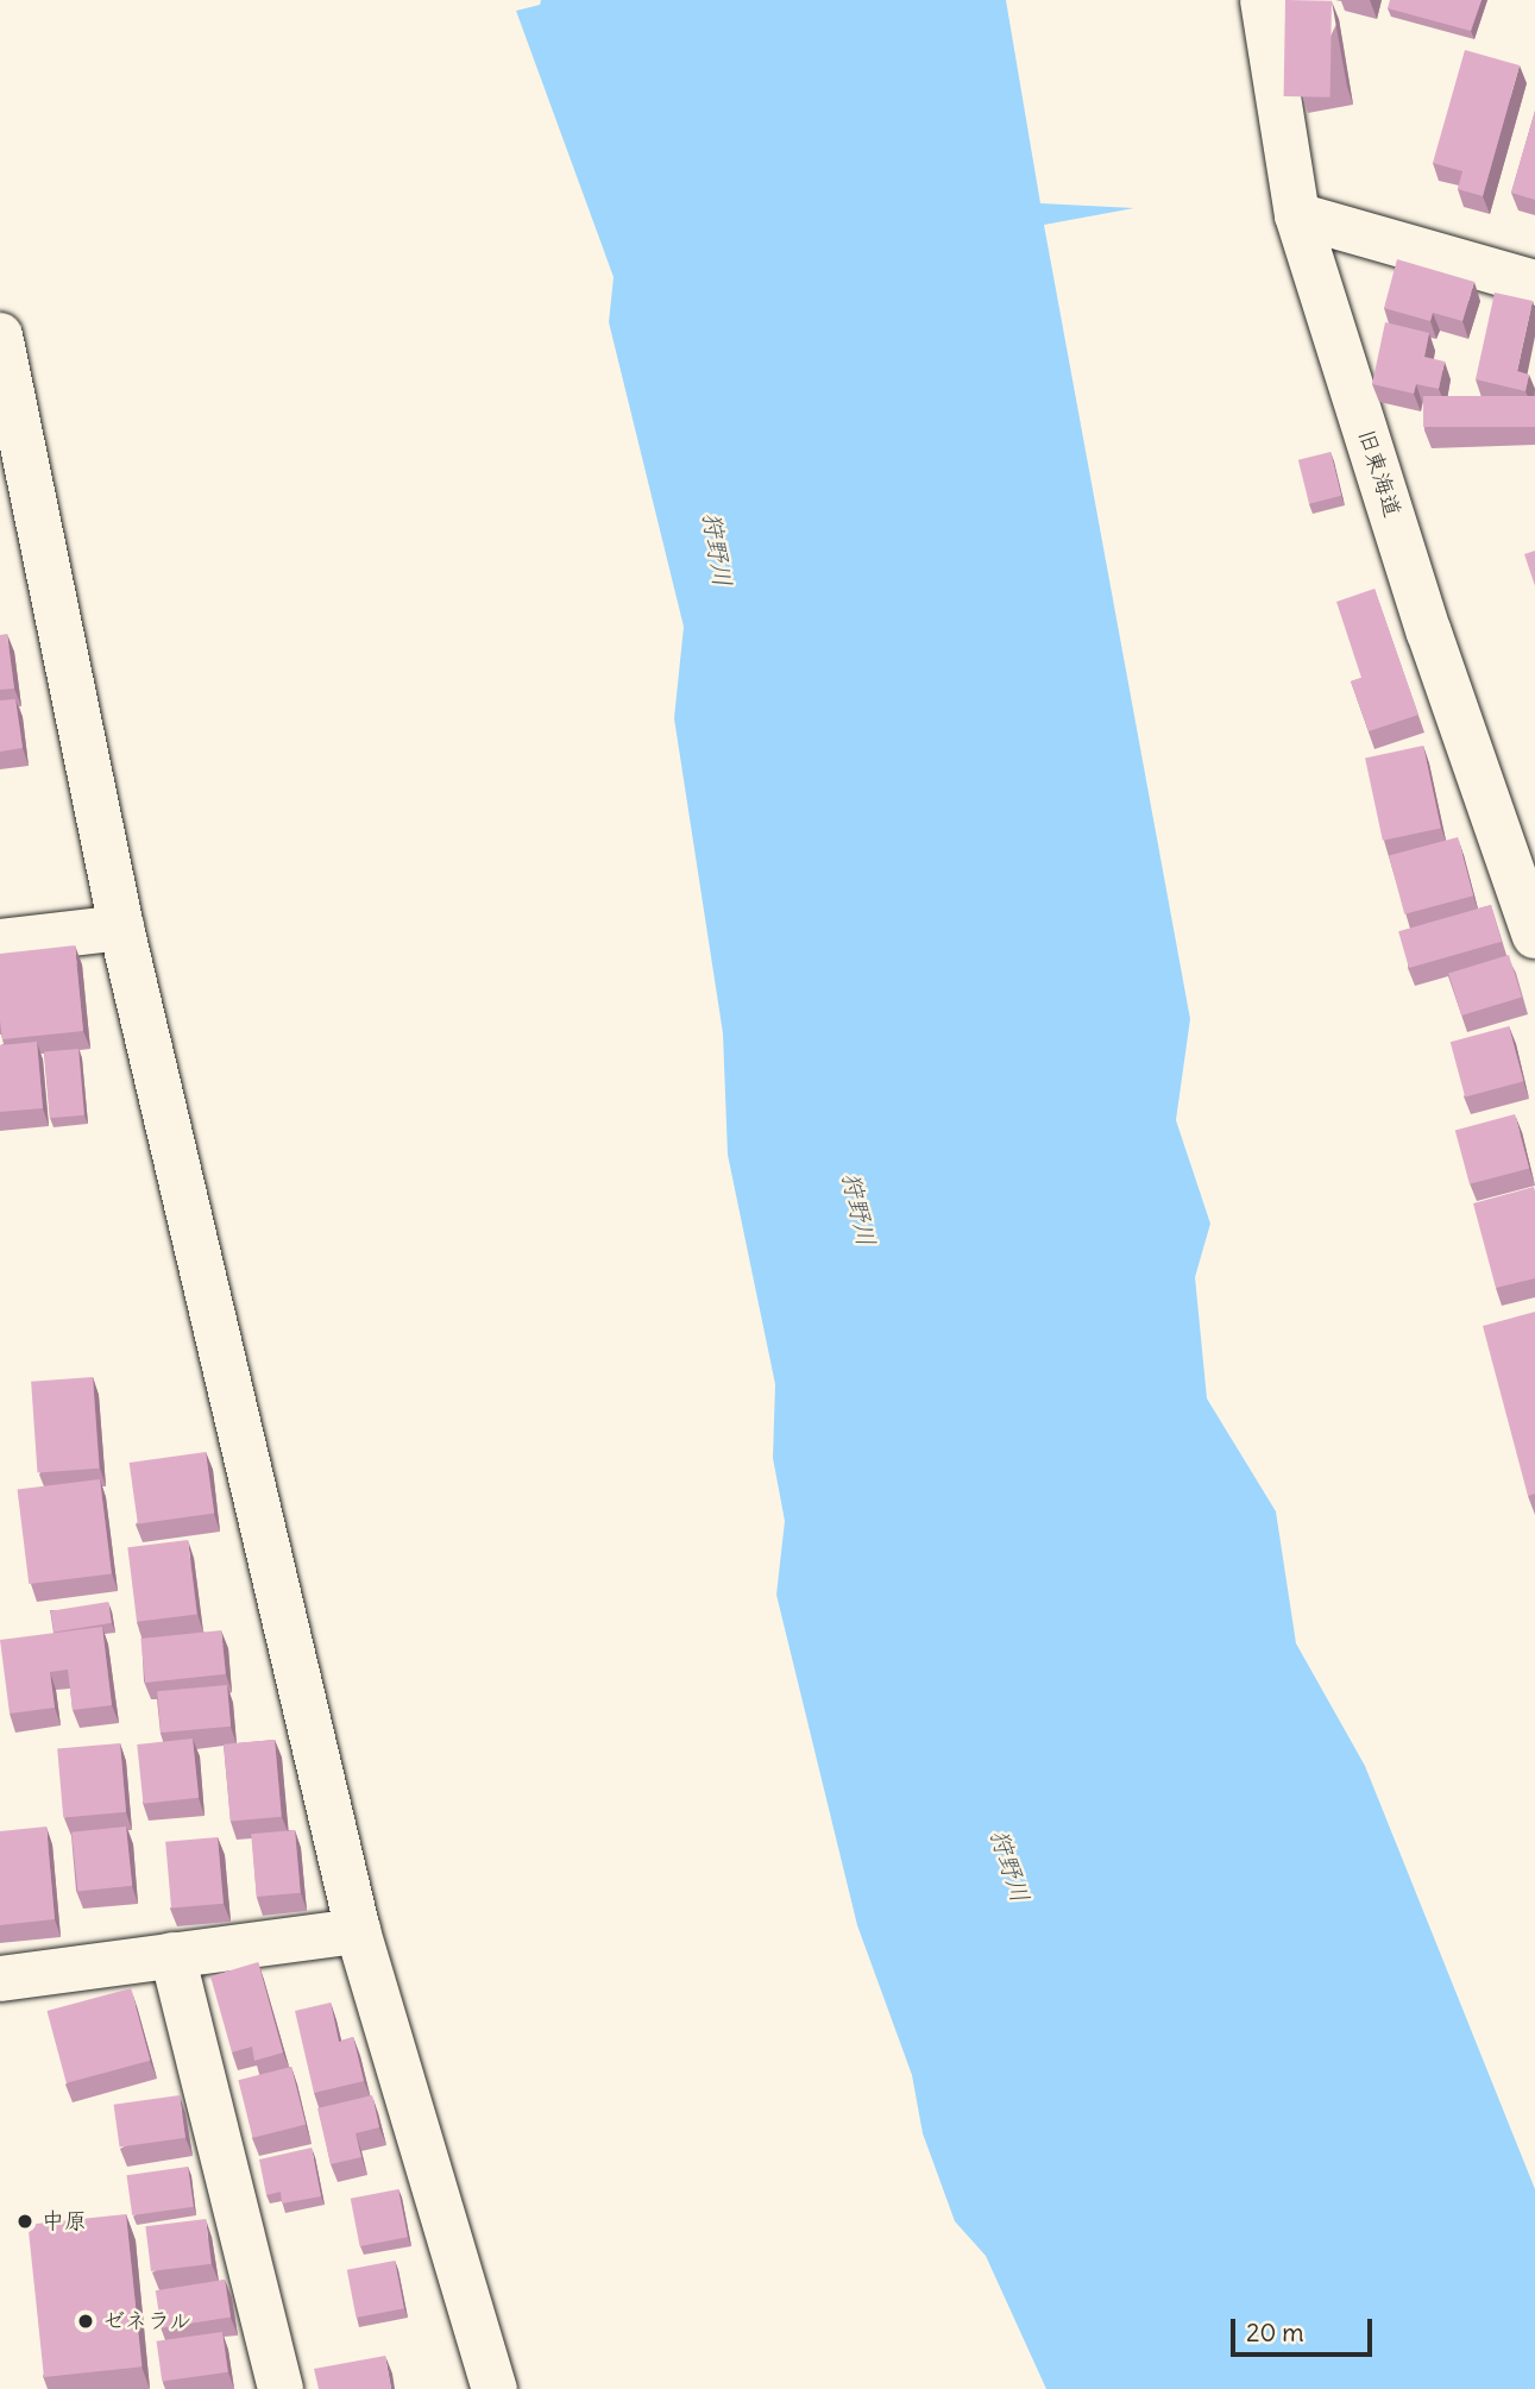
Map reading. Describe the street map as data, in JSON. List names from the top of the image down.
{
  "streets": {
    "street": ["旧東海道"]
  },
  "water": ["狩野川"],
  "places": ["中原", "ゼネラル"],
  "scale_bar": "20 m"
}
